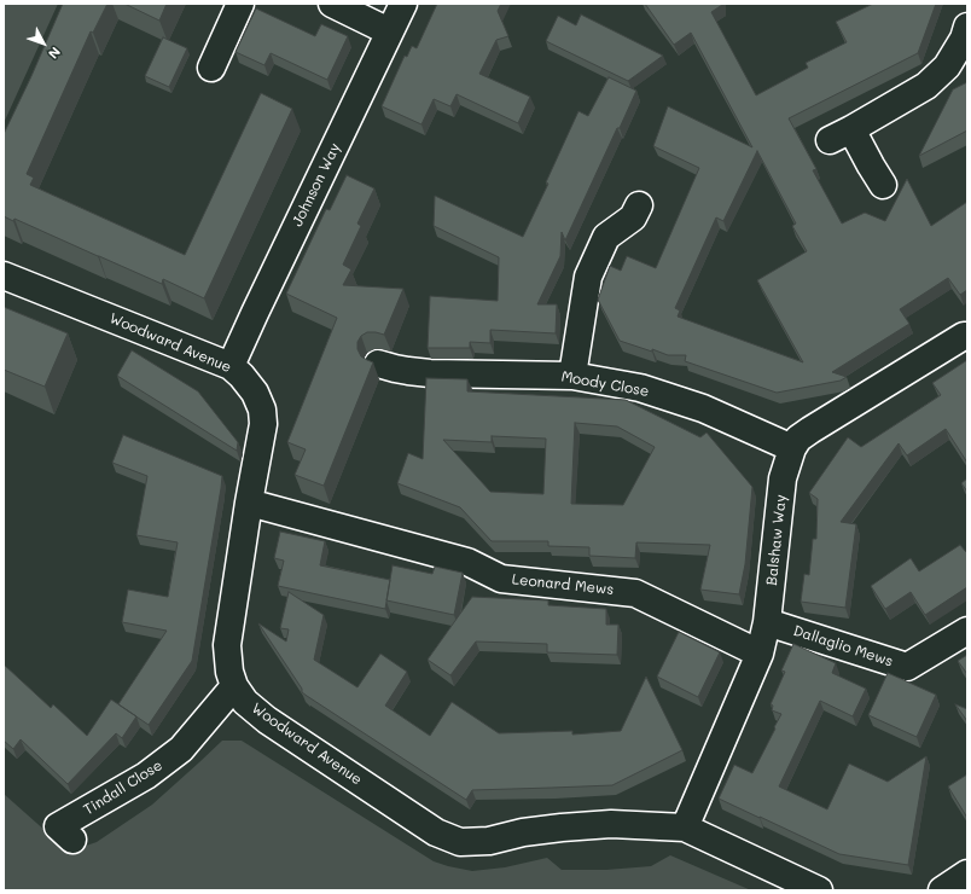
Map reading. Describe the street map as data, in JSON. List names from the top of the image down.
{
  "streets": {
    "street": [
      "Johnson Way",
      "Woodward Avenue",
      "Moody Close",
      "Balshaw Way",
      "Leonard Mews",
      "Dallaglio Mews",
      "Tindall Close"
    ]
  },
  "crossings": [
    ["Johnson Way", "Woodward Avenue"],
    ["Woodward Avenue", "Balshaw Way"],
    ["Woodward Avenue", "Leonard Mews"],
    ["Woodward Avenue", "Tindall Close"],
    ["Moody Close", "Balshaw Way"],
    ["Balshaw Way", "Leonard Mews"],
    ["Balshaw Way", "Dallaglio Mews"]
  ],
  "north": "bottom right"
}
